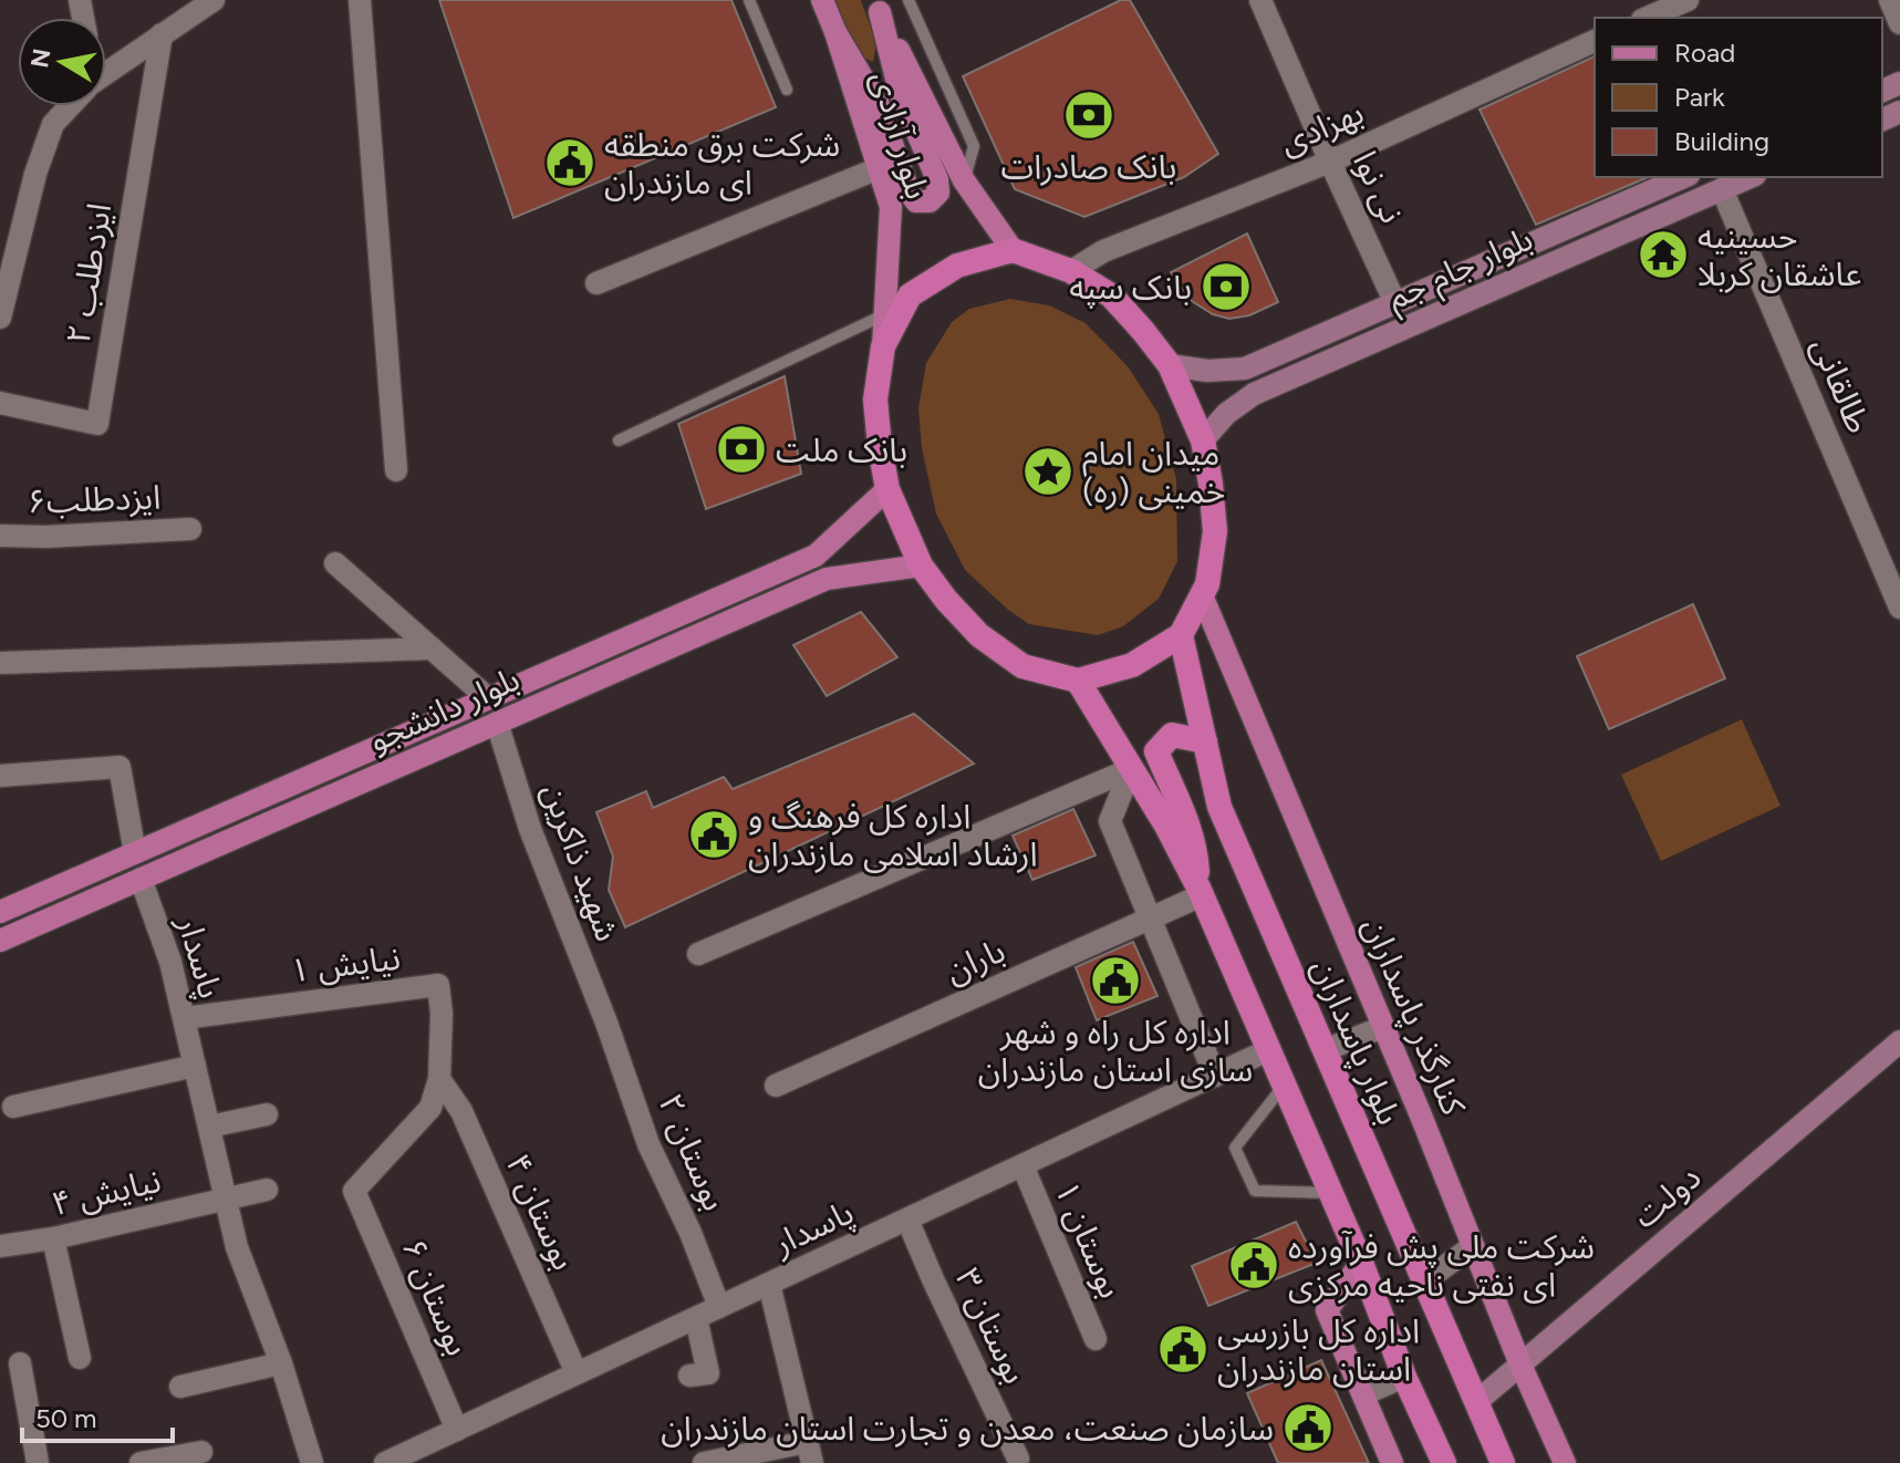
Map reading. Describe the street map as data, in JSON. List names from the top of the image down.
{
  "streets": {
    "highway": ["بلوار پاسداران"],
    "main road": [
      "بلوار آزادی",
      "بلوار جام جم",
      "بلوار دانشجو",
      "کنارگذر پاسداران",
      "دولت"
    ],
    "street": [
      "بهزادی",
      "نی نوا",
      "ایزدطلب ۲",
      "طالقانی",
      "ایزدطلب۶",
      "شهید ذاکرین",
      "پاسدار",
      "باران",
      "نیایش ۱",
      "بوستان ۲",
      "نیایش ۴",
      "بوستان ۴",
      "بوستان ۱",
      "بوستان ۶",
      "بوستان ۳"
    ]
  },
  "crossings": [
    ["بهزادی", "نی نوا"],
    ["نی نوا", "بلوار جام جم"],
    ["بلوار جام جم", "طالقانی"],
    ["بلوار دانشجو", "شهید ذاکرین"],
    ["بلوار دانشجو", "پاسدار"],
    ["شهید ذاکرین", "بوستان ۲"],
    ["پاسدار", "نیایش ۱"],
    ["پاسدار", "بوستان ۲"],
    ["پاسدار", "نیایش ۴"],
    ["پاسدار", "بوستان ۴"],
    ["پاسدار", "بوستان ۱"],
    ["پاسدار", "بوستان ۶"],
    ["پاسدار", "بوستان ۳"],
    ["نیایش ۱", "بوستان ۴"],
    ["نیایش ۱", "بوستان ۶"],
    ["کنارگذر پاسداران", "دولت"],
    ["بلوار پاسداران", "دولت"]
  ],
  "places": {
    "bank": ["بانک صادرات", "بانک سپه", "بانک ملت"],
    "public building": [
      "شرکت برق منطقه ای مازندران",
      "اداره کل فرهنگ و ارشاد اسلامی مازندران",
      "اداره کل راه و شهر سازی استان مازندران",
      "شرکت ملی پش فرآورده ای نفتی ناحیه مرکزی",
      "اداره کل بازرسی استان مازندران",
      "سازمان صنعت، معدن و تجارت استان مازندران"
    ],
    "temple": ["حسینیه عاشقان کربلا"],
    "place": ["میدان امام خمینی (ره)"]
  },
  "legend": ["Road", "Park", "Building"],
  "scale_bar": "50 m",
  "north": "left"
}
